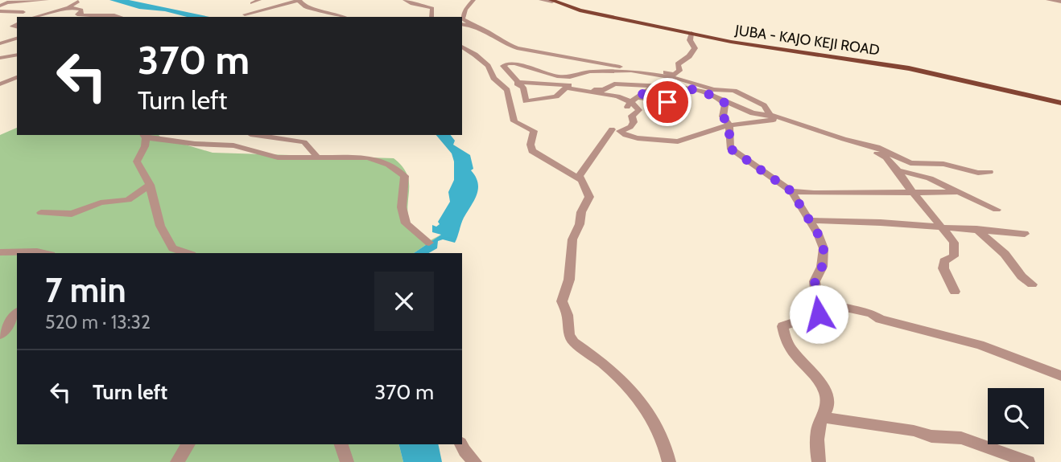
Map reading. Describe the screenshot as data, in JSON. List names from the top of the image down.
{
  "streets": {
    "main road": ["JUBA - KAJO KEJI ROAD"]
  },
  "page": {
    "turn": ["370 m", "Turn left"],
    "heading": ["7 min", "520 m · 13:32"],
    "list": [
      {
        "name": "Turn left",
        "value": "370 m"
      }
    ]
  }
}
